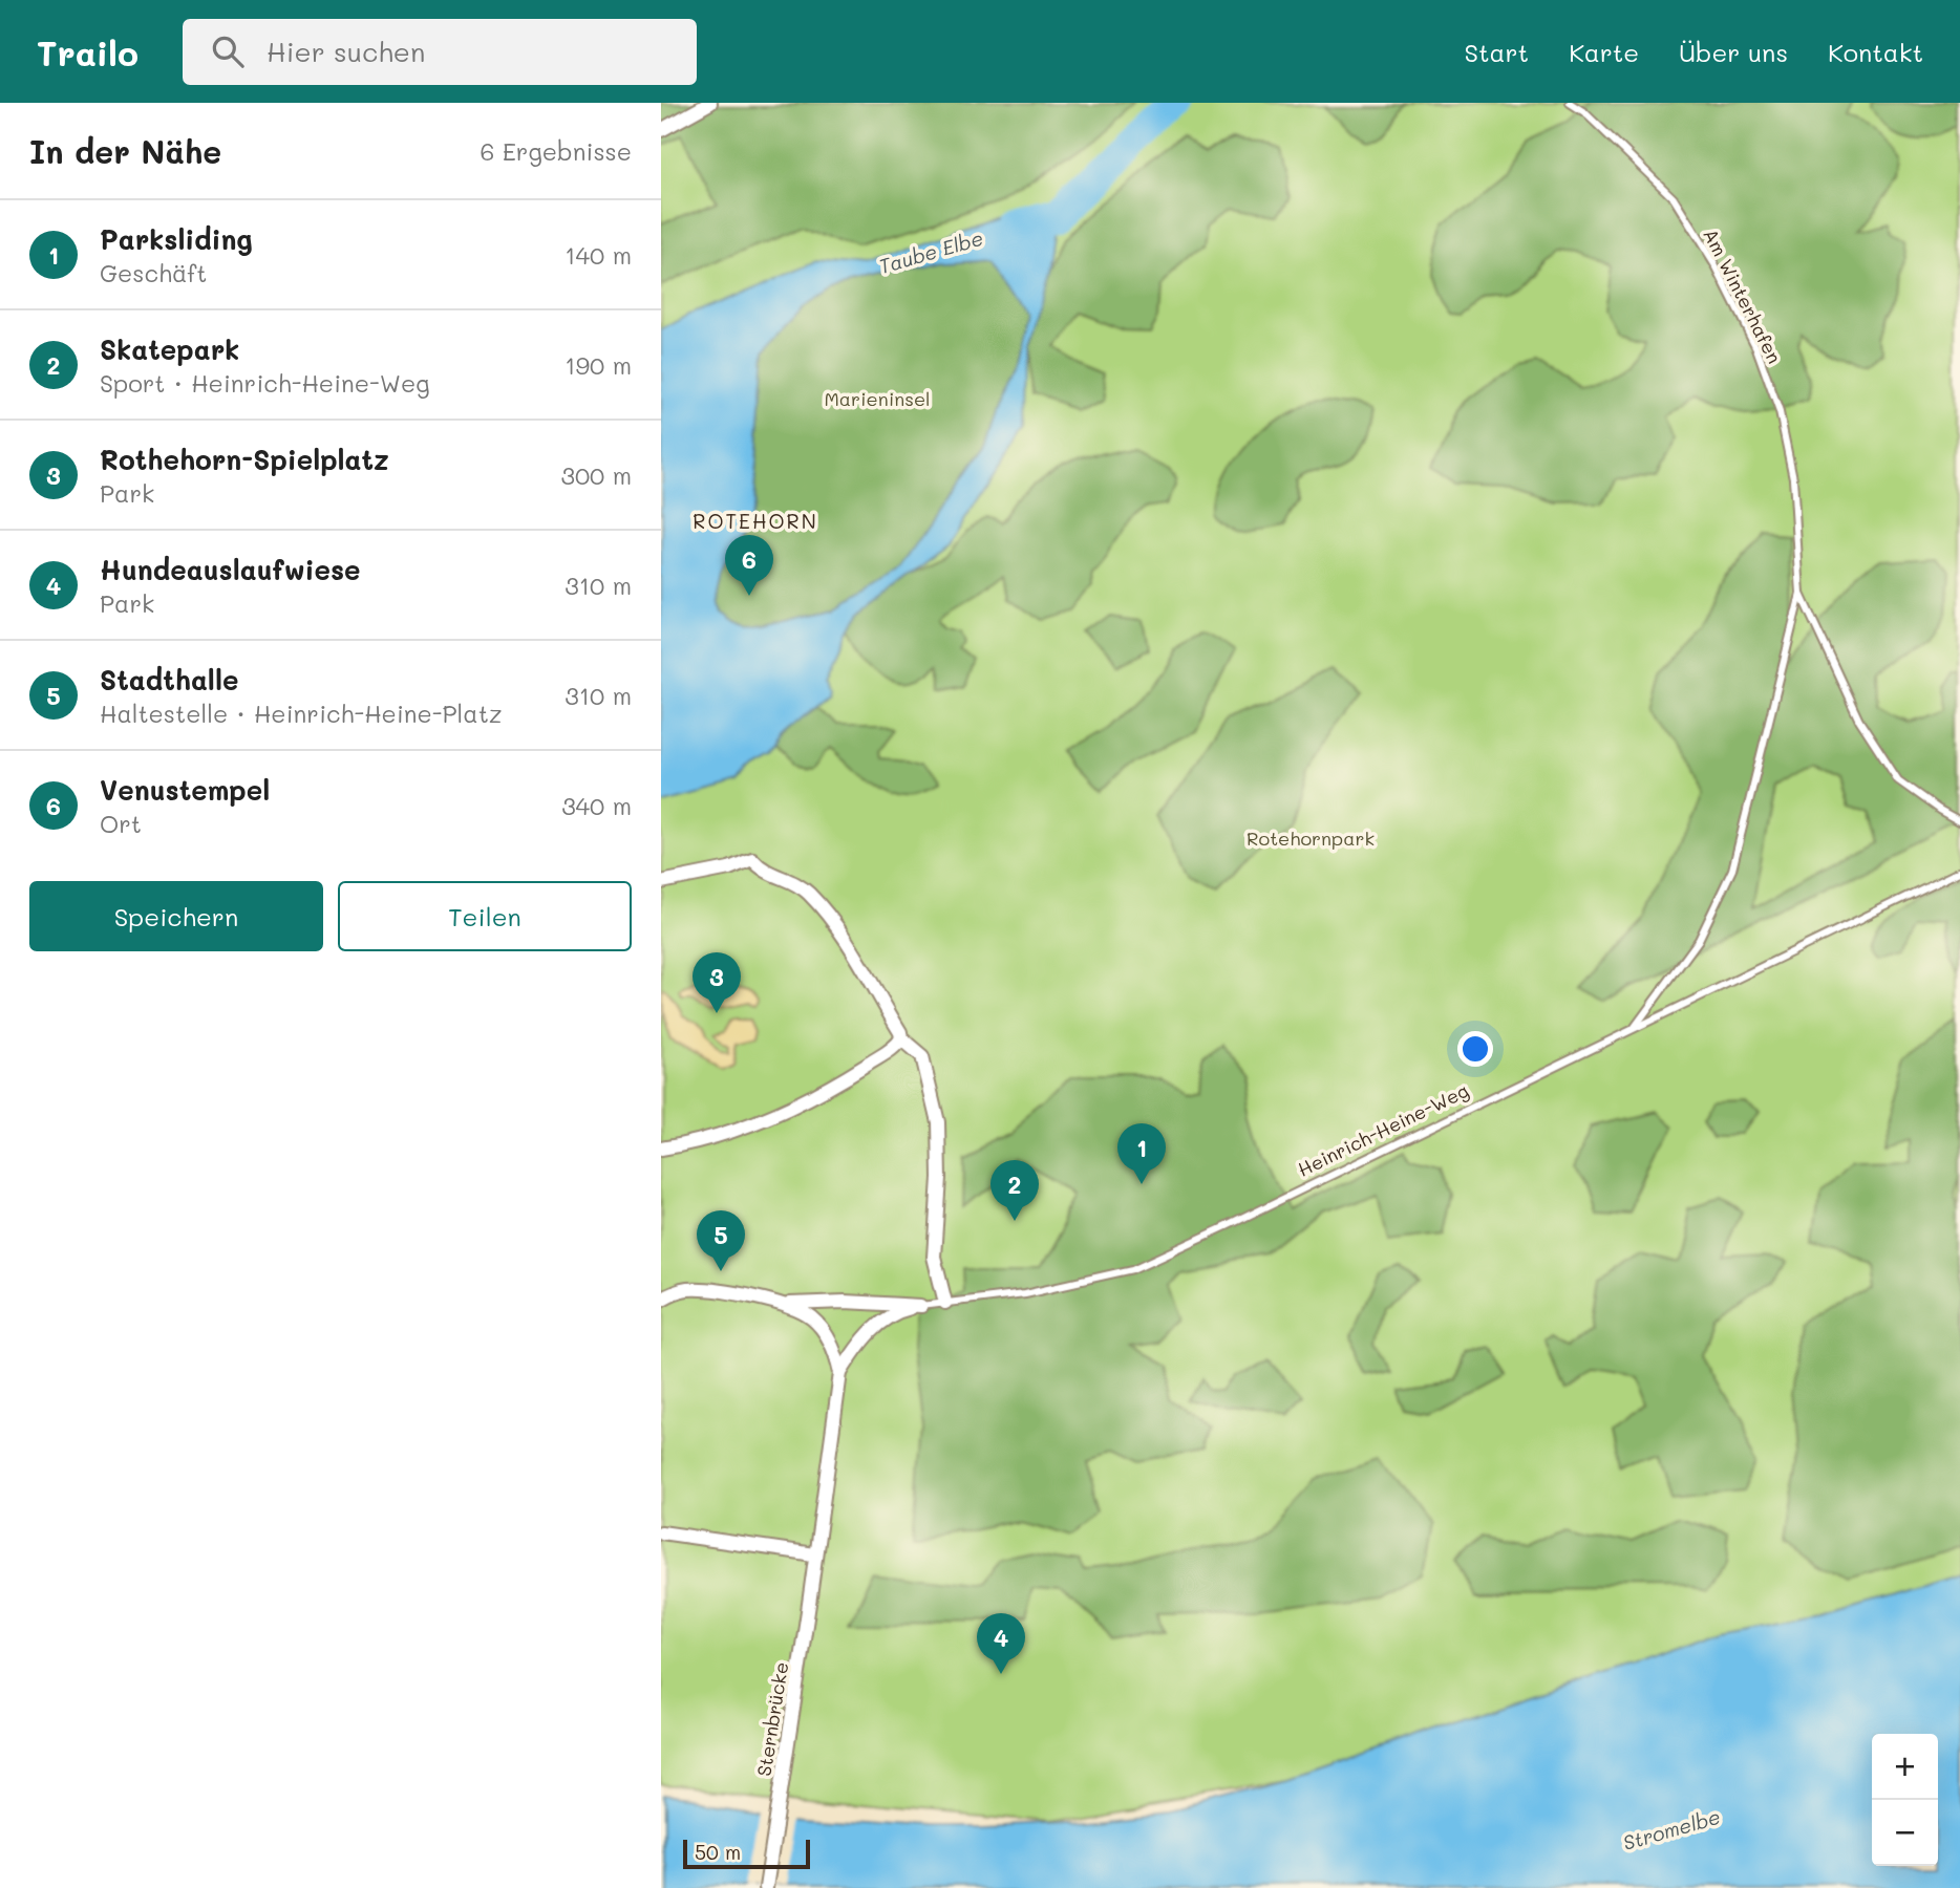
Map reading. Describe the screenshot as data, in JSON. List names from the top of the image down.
{
  "streets": {
    "street": ["Heinrich-Heine-Weg", "Sternbrücke"],
    "lane": ["Am Winterhafen"]
  },
  "crossings": [
    ["Am Winterhafen", "Heinrich-Heine-Weg"],
    ["Heinrich-Heine-Weg", "Sternbrücke"]
  ],
  "districts": ["ROTEHORN"],
  "water": ["Taube Elbe", "Stromelbe"],
  "parks": ["Marieninsel", "Rotehornpark"],
  "scale_bar": "50 m",
  "page": {
    "header": "Trailo",
    "search": "Hier suchen",
    "nav": [
      "Start",
      "Karte",
      "Über uns",
      "Kontakt"
    ],
    "heading": ["In der Nähe", "6 Ergebnisse"],
    "list": [
      {
        "mark": "1",
        "name": "Parksliding",
        "note": "Geschäft",
        "value": "140 m"
      },
      {
        "mark": "2",
        "name": "Skatepark",
        "note": "Sport · Heinrich-Heine-Weg",
        "value": "190 m"
      },
      {
        "mark": "3",
        "name": "Rothehorn-Spielplatz",
        "note": "Park",
        "value": "300 m"
      },
      {
        "mark": "4",
        "name": "Hundeauslaufwiese",
        "note": "Park",
        "value": "310 m"
      },
      {
        "mark": "5",
        "name": "Stadthalle",
        "note": "Haltestelle · Heinrich-Heine-Platz",
        "value": "310 m"
      },
      {
        "mark": "6",
        "name": "Venustempel",
        "note": "Ort",
        "value": "340 m"
      }
    ],
    "pins": [
      "6",
      "3",
      "1",
      "2",
      "5",
      "4"
    ],
    "buttons": ["Speichern", "Teilen"],
    "map_buttons": ["+", "−"],
    "scale": "50 m"
  }
}
